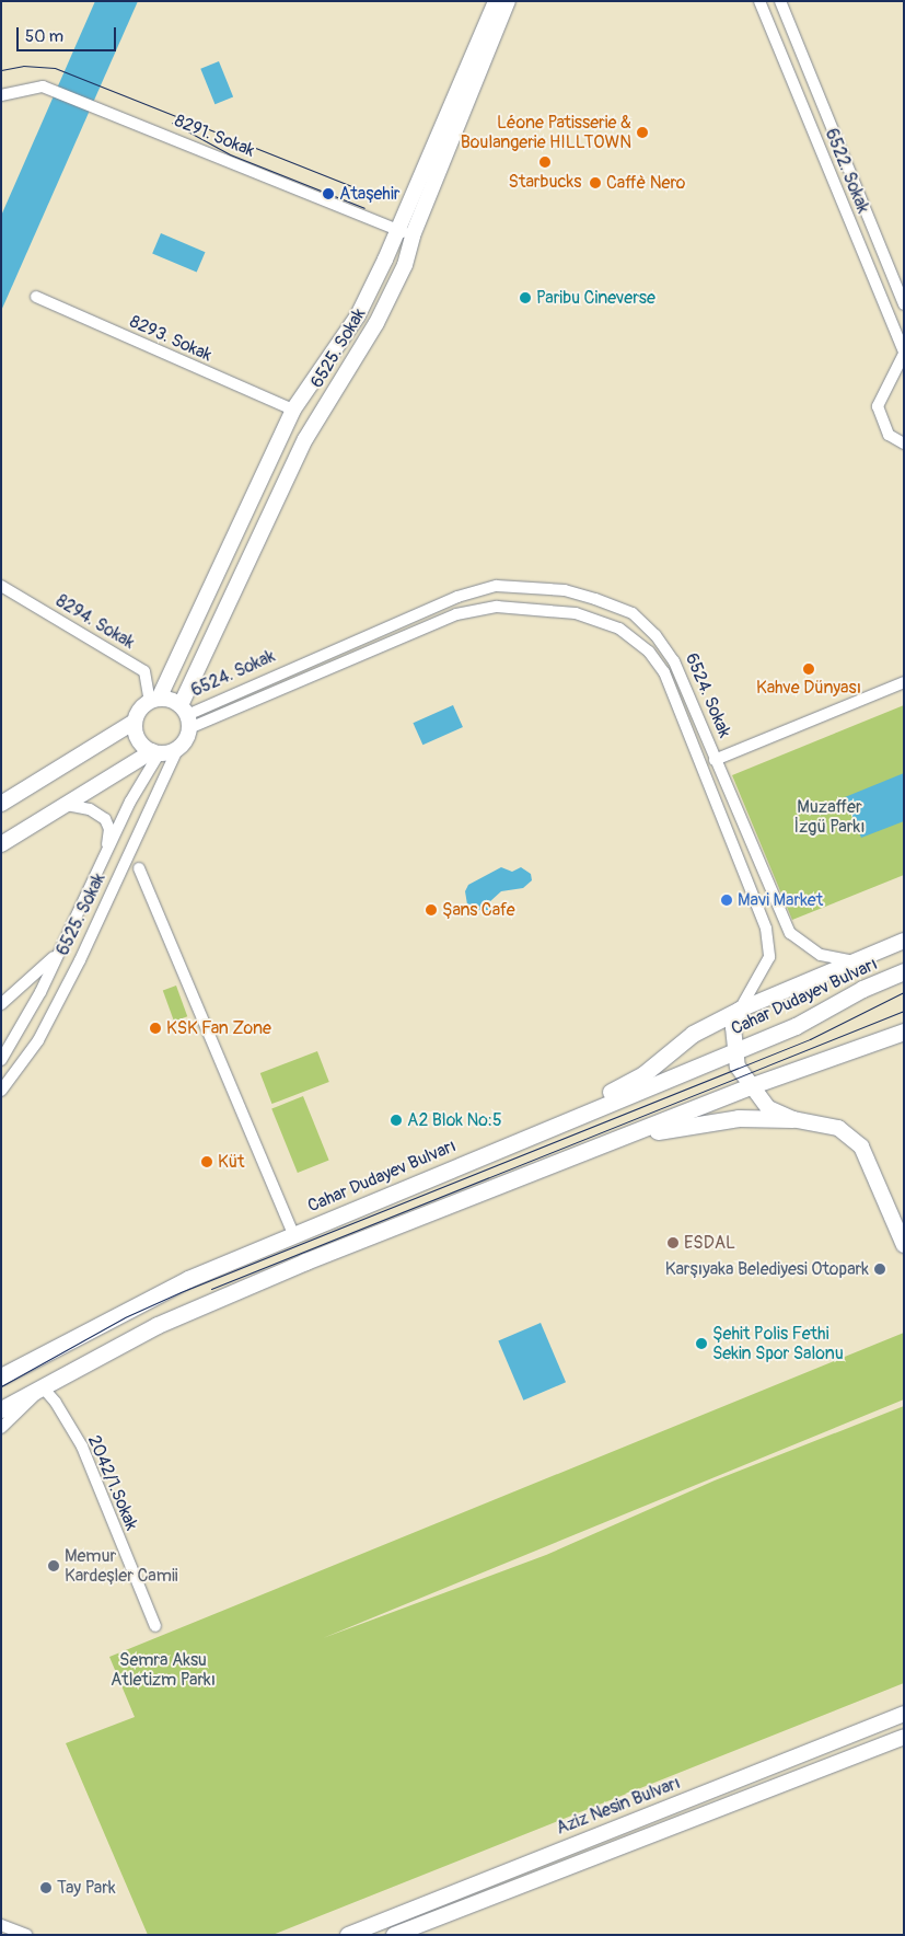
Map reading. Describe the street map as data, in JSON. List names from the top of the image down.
{
  "streets": {
    "main road": ["Cahar Dudayev Bulvarı"],
    "street": [
      "8291. Sokak",
      "6522. Sokak",
      "8293. Sokak",
      "6525. Sokak",
      "8294. Sokak",
      "6524. Sokak",
      "2042/1.Sokak",
      "Aziz Nesin Bulvarı"
    ]
  },
  "crossings": [
    ["8291. Sokak", "6525. Sokak"],
    ["8293. Sokak", "6525. Sokak"],
    ["6525. Sokak", "8294. Sokak"],
    ["6525. Sokak", "6524. Sokak"],
    ["8294. Sokak", "6524. Sokak"]
  ],
  "parks": ["Muzaffer İzgü Parkı", "Semra Aksu Atletizm Parkı"],
  "places": [
    "Léone Patisserie & Boulangerie HILLTOWN",
    "Starbucks",
    "Caffè Nero",
    "Ataşehir",
    "Paribu Cineverse",
    "Kahve Dünyası",
    "Mavi Market",
    "Şans Cafe",
    "KSK Fan Zone",
    "A2 Blok No:5",
    "Küt",
    "ESDAL",
    "Karşıyaka Belediyesi Otopark",
    "Şehit Polis Fethi Sekin Spor Salonu",
    "Memur Kardeşler Camii",
    "Tay Park"
  ],
  "scale_bar": "50 m"
}
